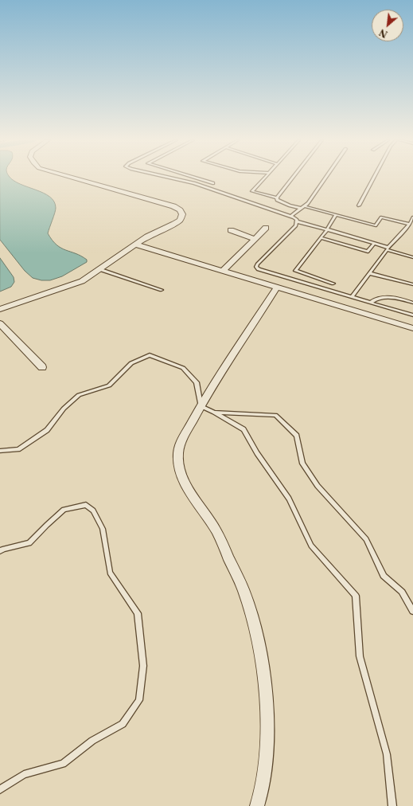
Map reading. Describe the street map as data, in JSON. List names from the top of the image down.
{
  "north": "bottom left"
}
